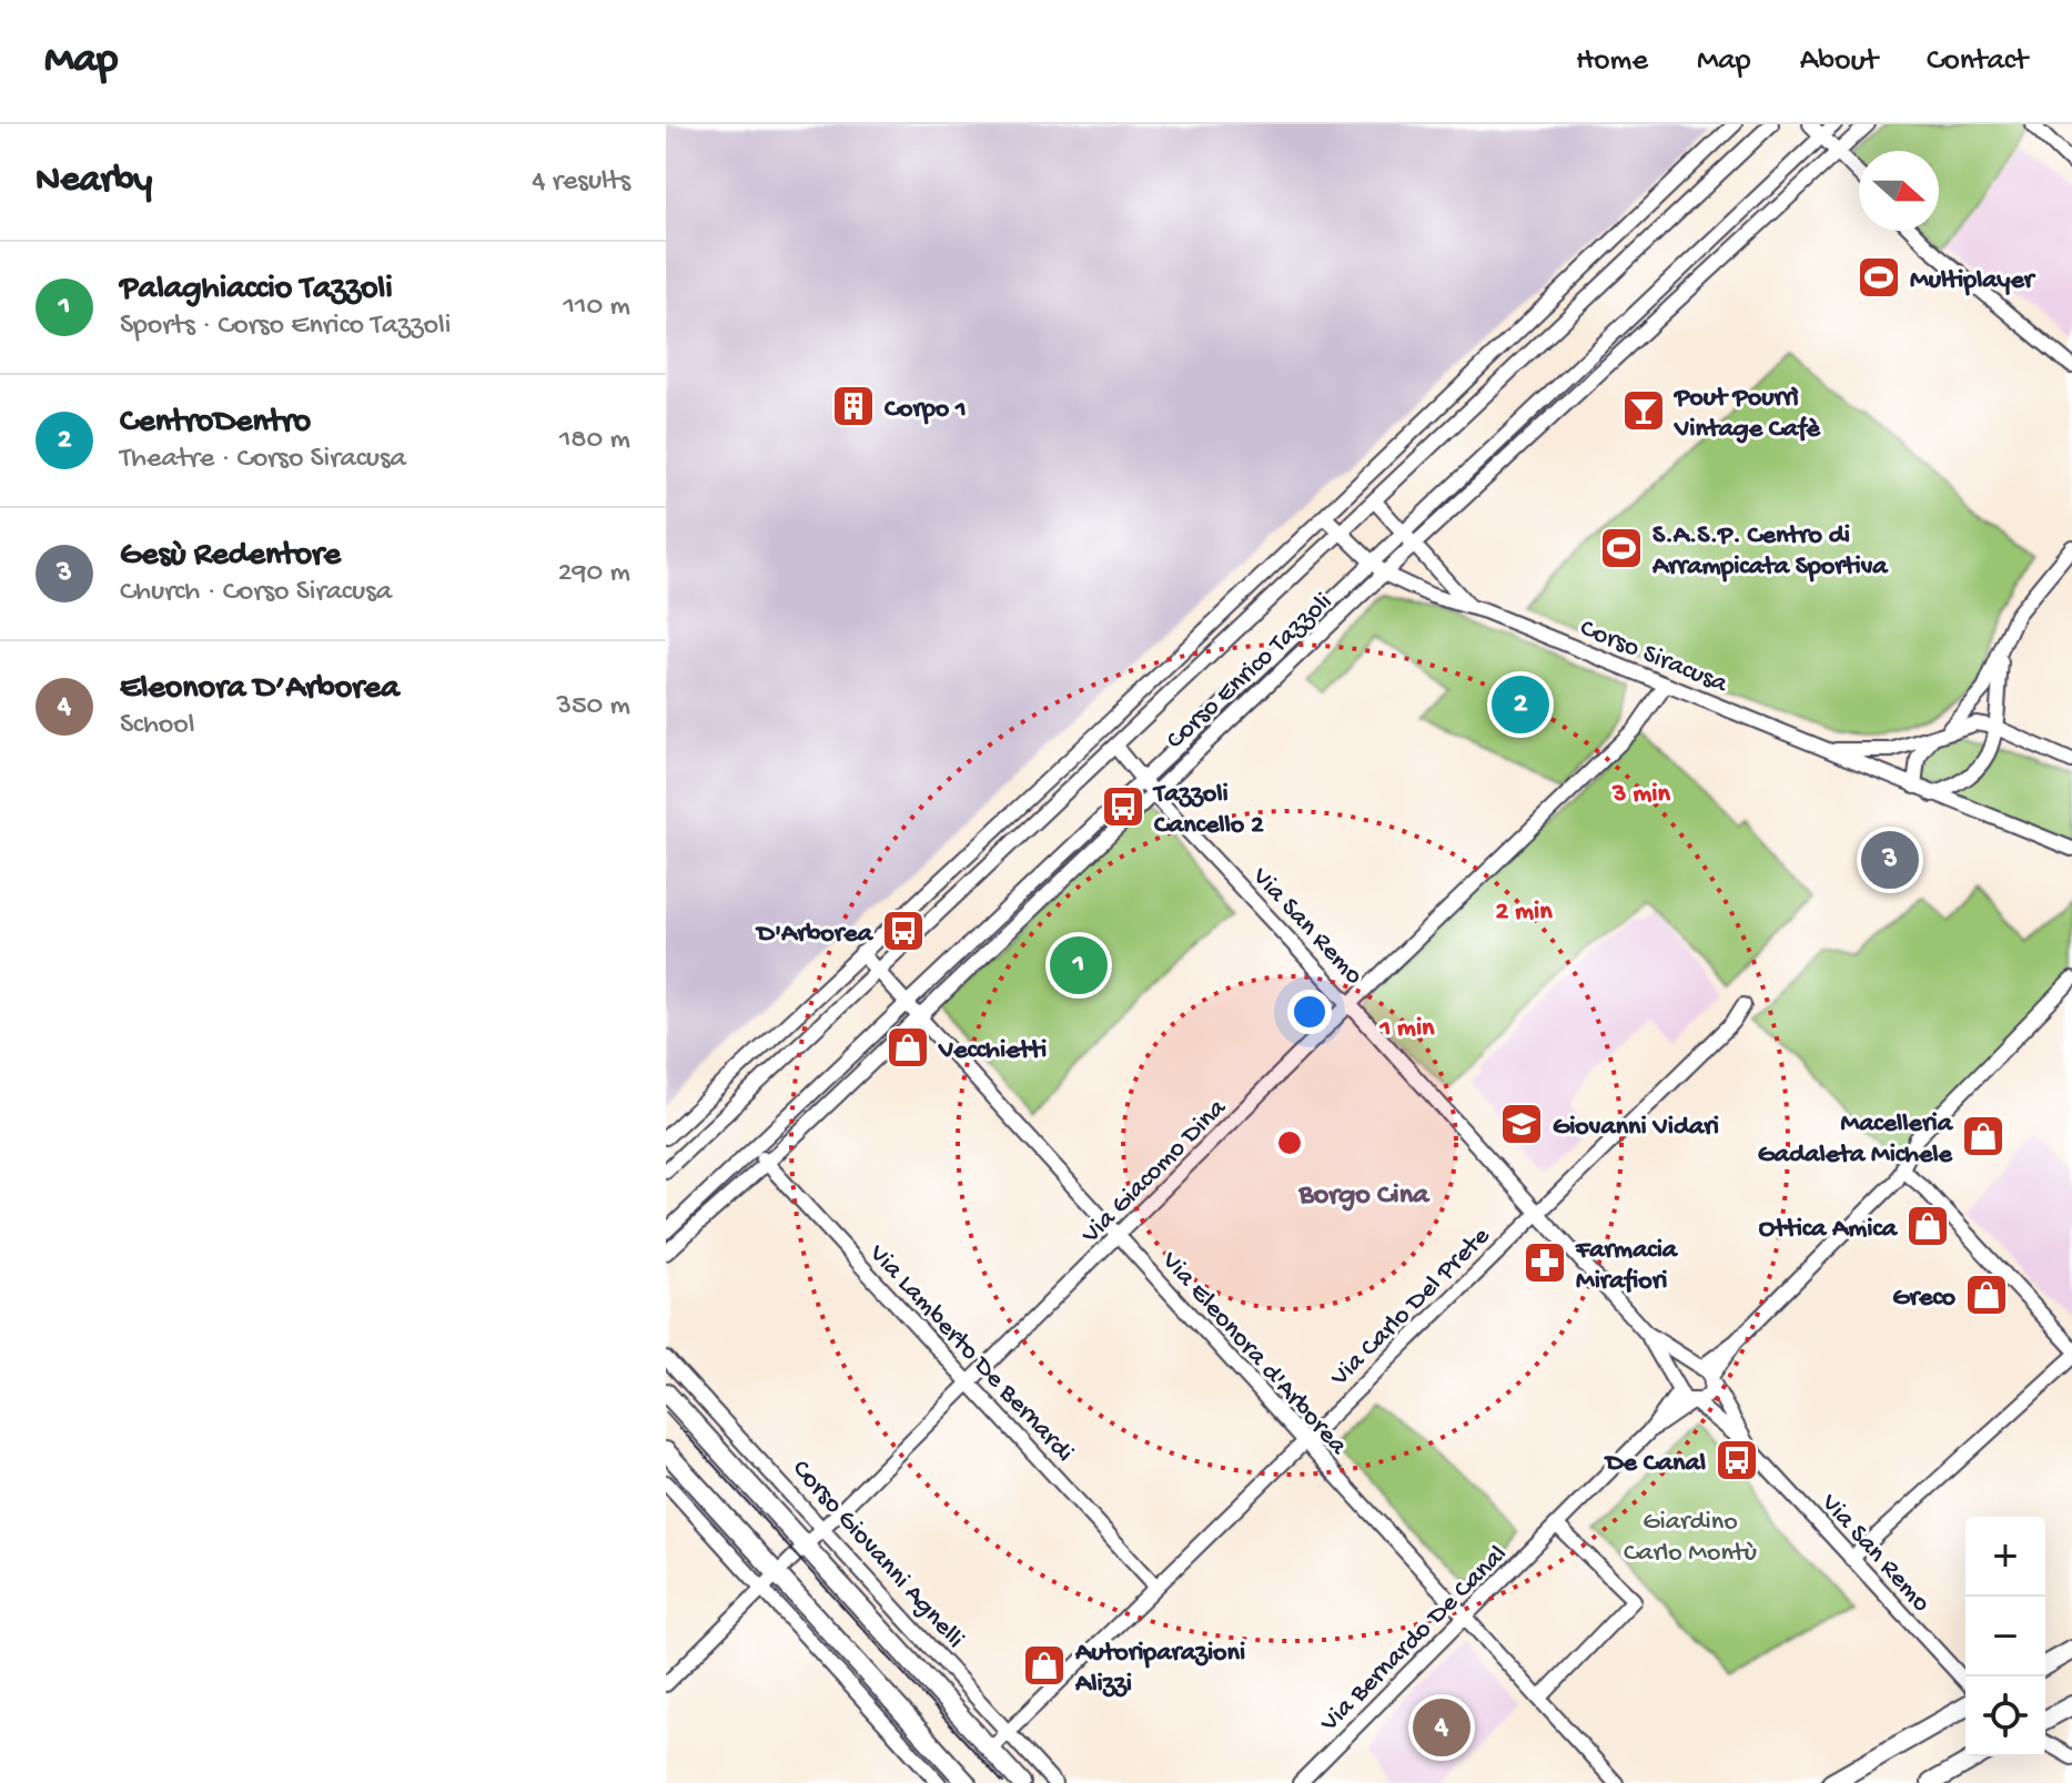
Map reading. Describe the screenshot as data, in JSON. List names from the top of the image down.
{
  "streets": {
    "main road": ["Corso Giovanni Agnelli"],
    "street": [
      "Corso Siracusa",
      "Corso Enrico Tazzoli",
      "Via San Remo",
      "Via Giacomo Dina",
      "Via Carlo Del Prete",
      "Via Lamberto De Bernardi",
      "Via Eleonora d'Arborea",
      "Via Bernardo De Canal"
    ]
  },
  "crossings": [
    ["Corso Siracusa", "Corso Enrico Tazzoli"],
    ["Corso Siracusa", "Via Giacomo Dina"],
    ["Corso Enrico Tazzoli", "Via San Remo"],
    ["Corso Enrico Tazzoli", "Via Lamberto De Bernardi"],
    ["Corso Enrico Tazzoli", "Via Eleonora d'Arborea"],
    ["Via San Remo", "Via Giacomo Dina"],
    ["Via San Remo", "Via Carlo Del Prete"],
    ["Via San Remo", "Via Bernardo De Canal"],
    ["Via Giacomo Dina", "Via Lamberto De Bernardi"],
    ["Via Giacomo Dina", "Via Eleonora d'Arborea"],
    ["Via Giacomo Dina", "Corso Giovanni Agnelli"],
    ["Via Carlo Del Prete", "Via Lamberto De Bernardi"],
    ["Via Carlo Del Prete", "Via Eleonora d'Arborea"],
    ["Via Carlo Del Prete", "Corso Giovanni Agnelli"],
    ["Via Eleonora d'Arborea", "Via Bernardo De Canal"]
  ],
  "districts": ["Borgo Cina"],
  "parks": ["Giardino Carlo Montù"],
  "places": {
    "sports": ["Multiplayer", "S.A.S.P. Centro di Arrampicata Sportiva"],
    "building": ["Corpo 1"],
    "bar": ["Pout Pourrì Vintage Cafè"],
    "bus stop": ["Tazzoli Cancello 2", "D'Arborea", "De Canal"],
    "shop": [
      "Vecchietti",
      "Macelleria Gadaleta Michele",
      "Ottica Amica",
      "Greco",
      "Autoriparazioni Alizzi"
    ],
    "school or university": ["Giovanni Vidari"],
    "pharmacy": ["Farmacia Mirafiori"]
  },
  "north": "right",
  "page": {
    "header": "Map",
    "nav": [
      "Home",
      "Map",
      "About",
      "Contact"
    ],
    "heading": ["Nearby", "4 results"],
    "list": [
      {
        "mark": "1",
        "name": "Palaghiaccio Tazzoli",
        "note": "Sports · Corso Enrico Tazzoli",
        "value": "110 m"
      },
      {
        "mark": "2",
        "name": "CentroDentro",
        "note": "Theatre · Corso Siracusa",
        "value": "180 m"
      },
      {
        "mark": "3",
        "name": "Gesù Redentore",
        "note": "Church · Corso Siracusa",
        "value": "290 m"
      },
      {
        "mark": "4",
        "name": "Eleonora D’Arborea",
        "note": "School",
        "value": "350 m"
      }
    ],
    "pins": [
      "2",
      "3",
      "1",
      "4"
    ],
    "map_buttons": ["+", "−"]
  },
  "rings": ["3 min", "2 min", "1 min"]
}
